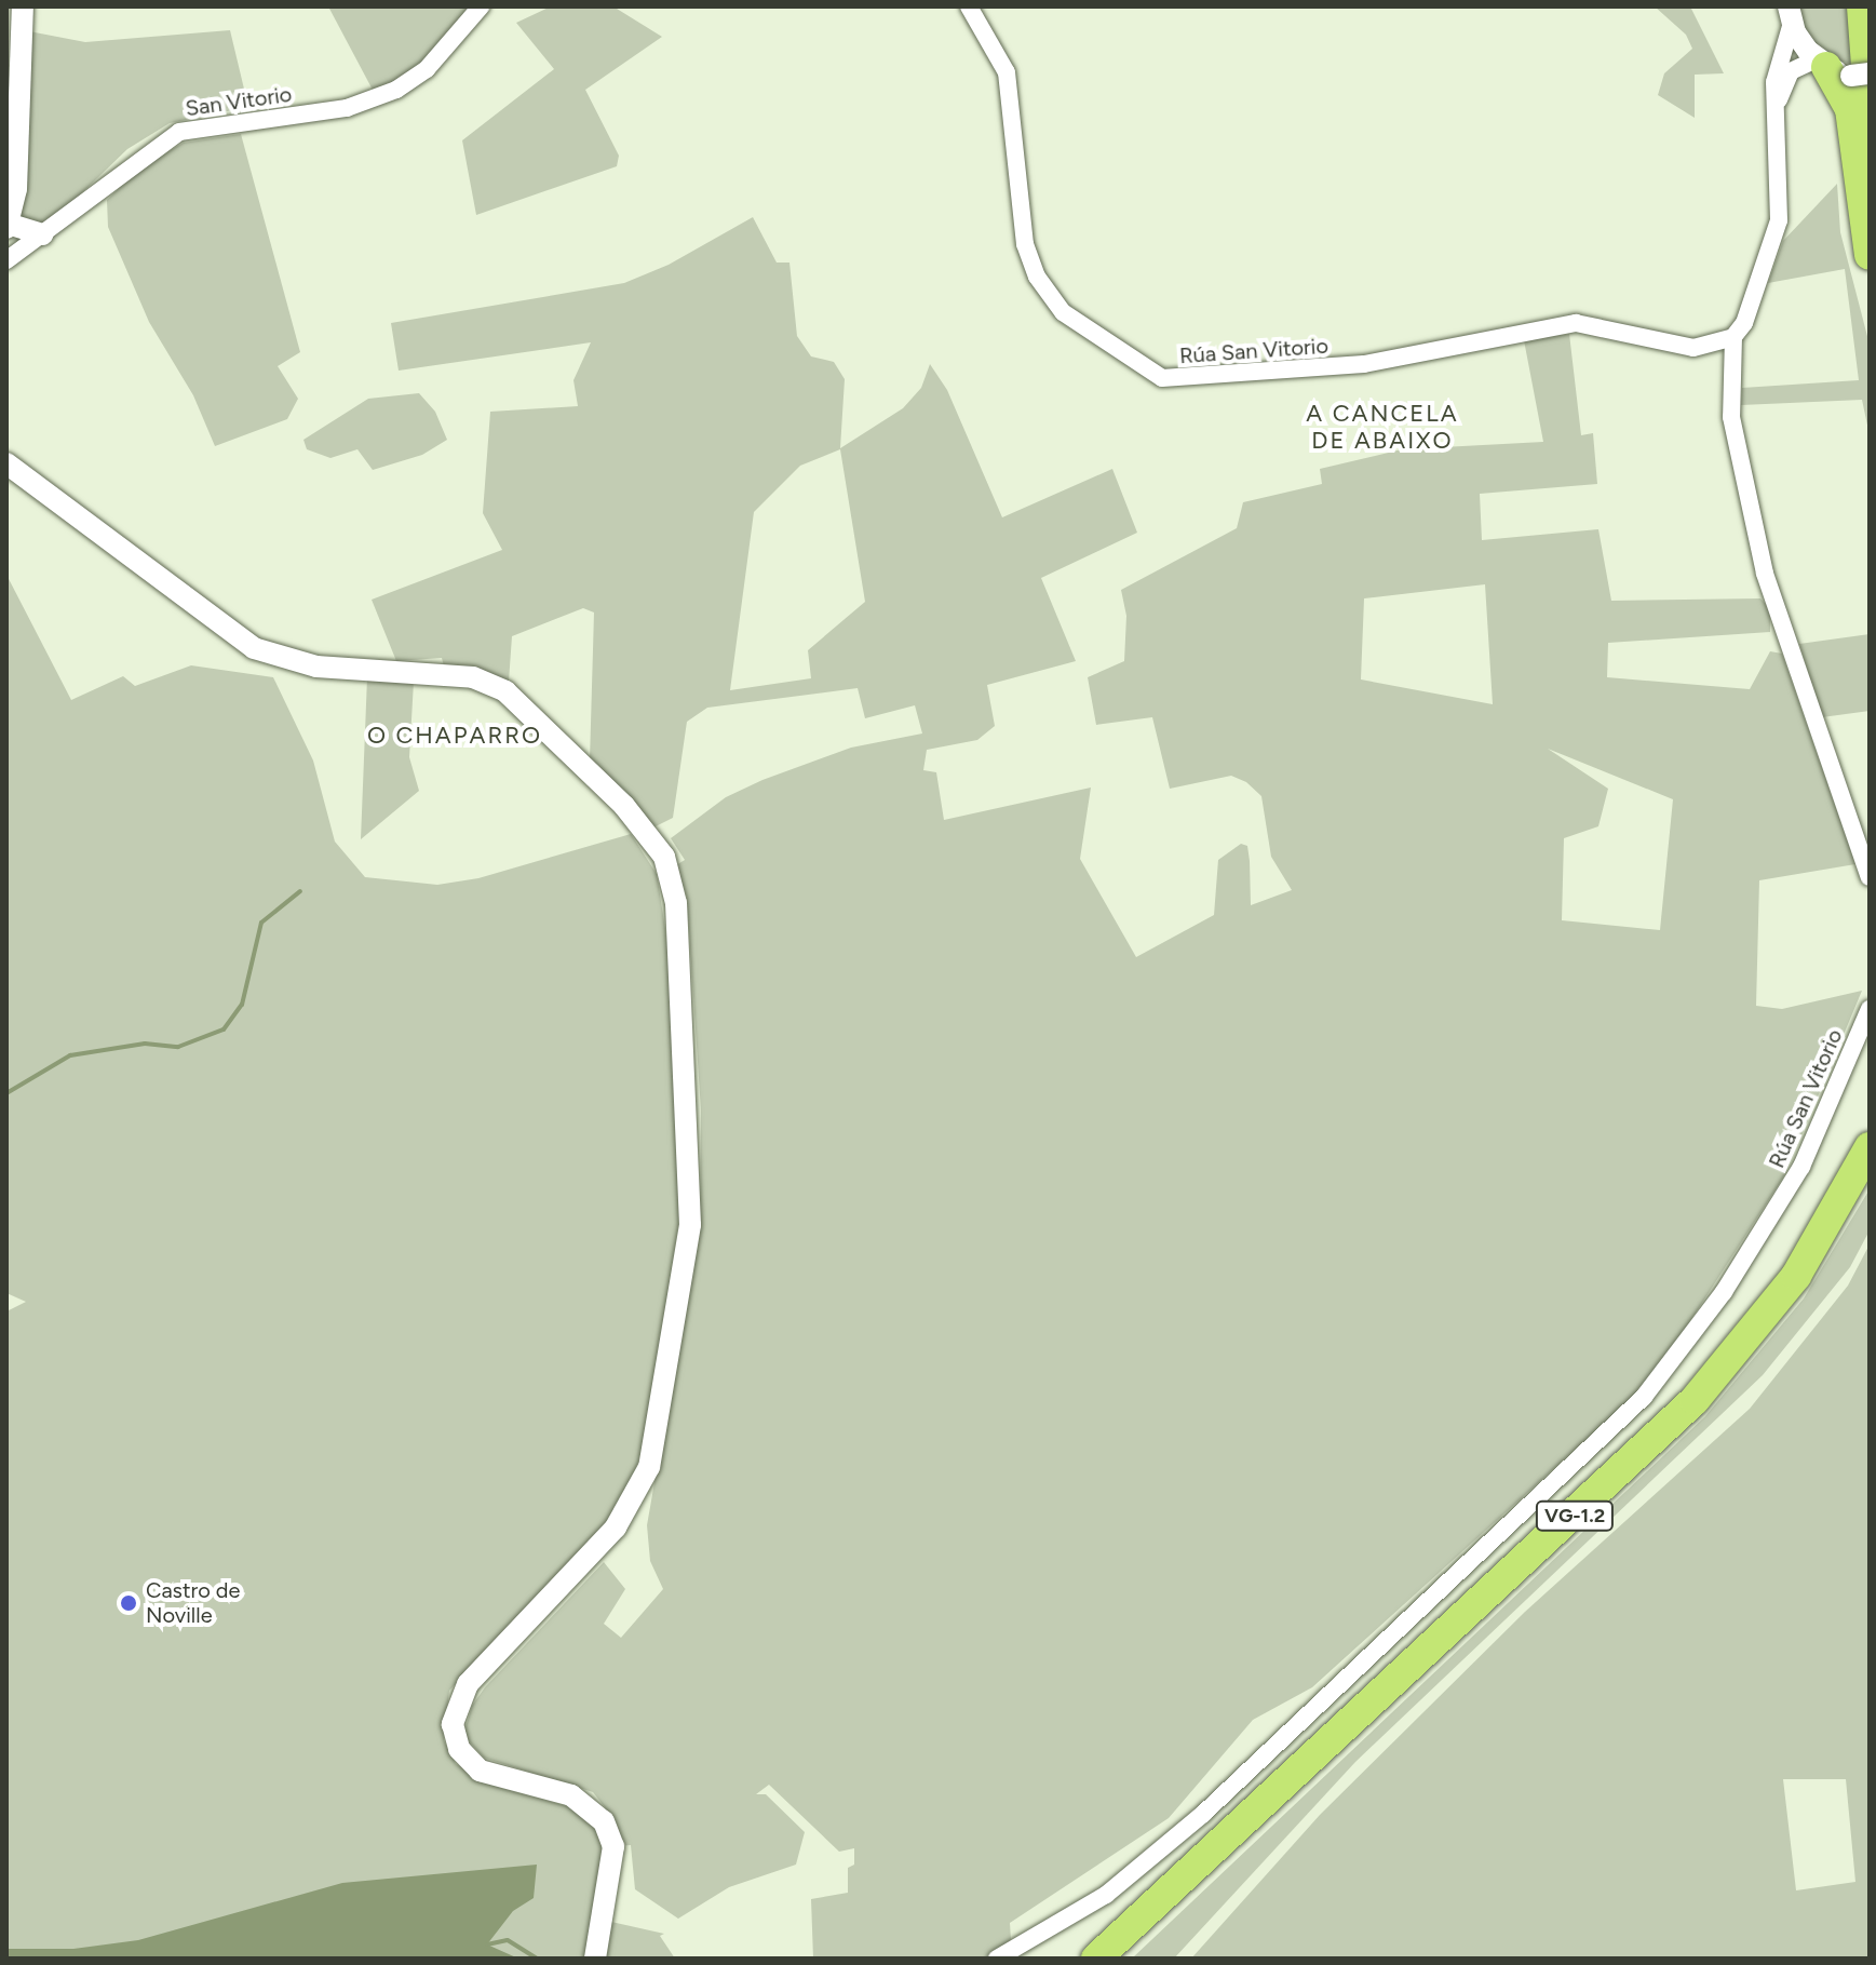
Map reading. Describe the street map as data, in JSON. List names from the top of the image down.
{
  "streets": {
    "highway": ["VG-1.2"],
    "street": ["San Vitorio", "Rúa San Vitorio"]
  },
  "districts": ["A CANCELA DE ABAIXO", "O CHAPARRO"],
  "places": ["Castro de Noville"]
}
